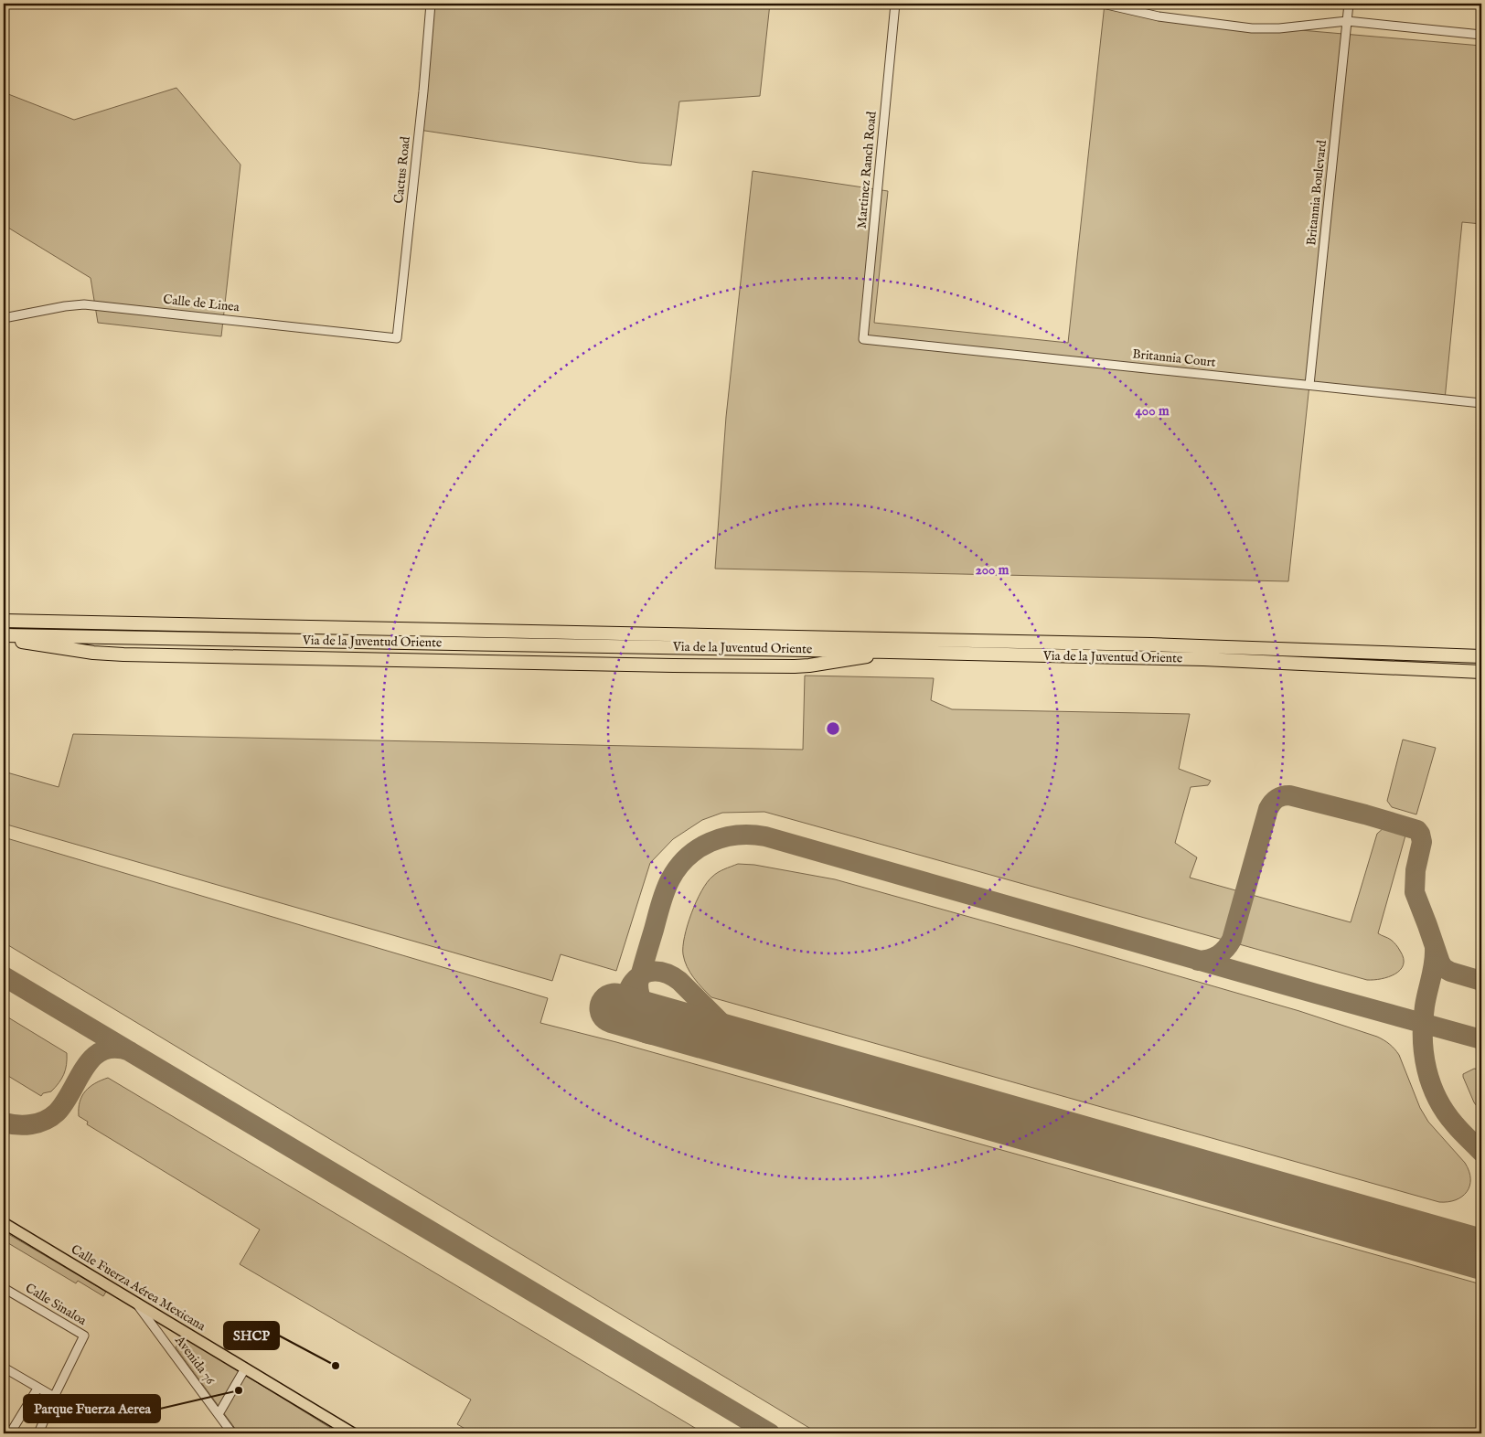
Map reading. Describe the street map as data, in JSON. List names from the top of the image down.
{
  "streets": {
    "highway": ["Via de la Juventud Oriente"],
    "main road": ["Calle Fuerza Aérea Mexicana"],
    "street": [
      "Cactus Road",
      "Martinez Ranch Road",
      "Britannia Boulevard",
      "Calle de Linea",
      "Britannia Court",
      "Calle Sinaloa",
      "Avenida 76"
    ]
  },
  "crossings": [
    ["Cactus Road", "Calle de Linea"],
    ["Martinez Ranch Road", "Britannia Court"],
    ["Britannia Boulevard", "Britannia Court"],
    ["Calle Fuerza Aérea Mexicana", "Avenida 76"]
  ],
  "places": ["SHCP", "Parque Fuerza Aerea"],
  "rings": ["400 m", "200 m"]
}
